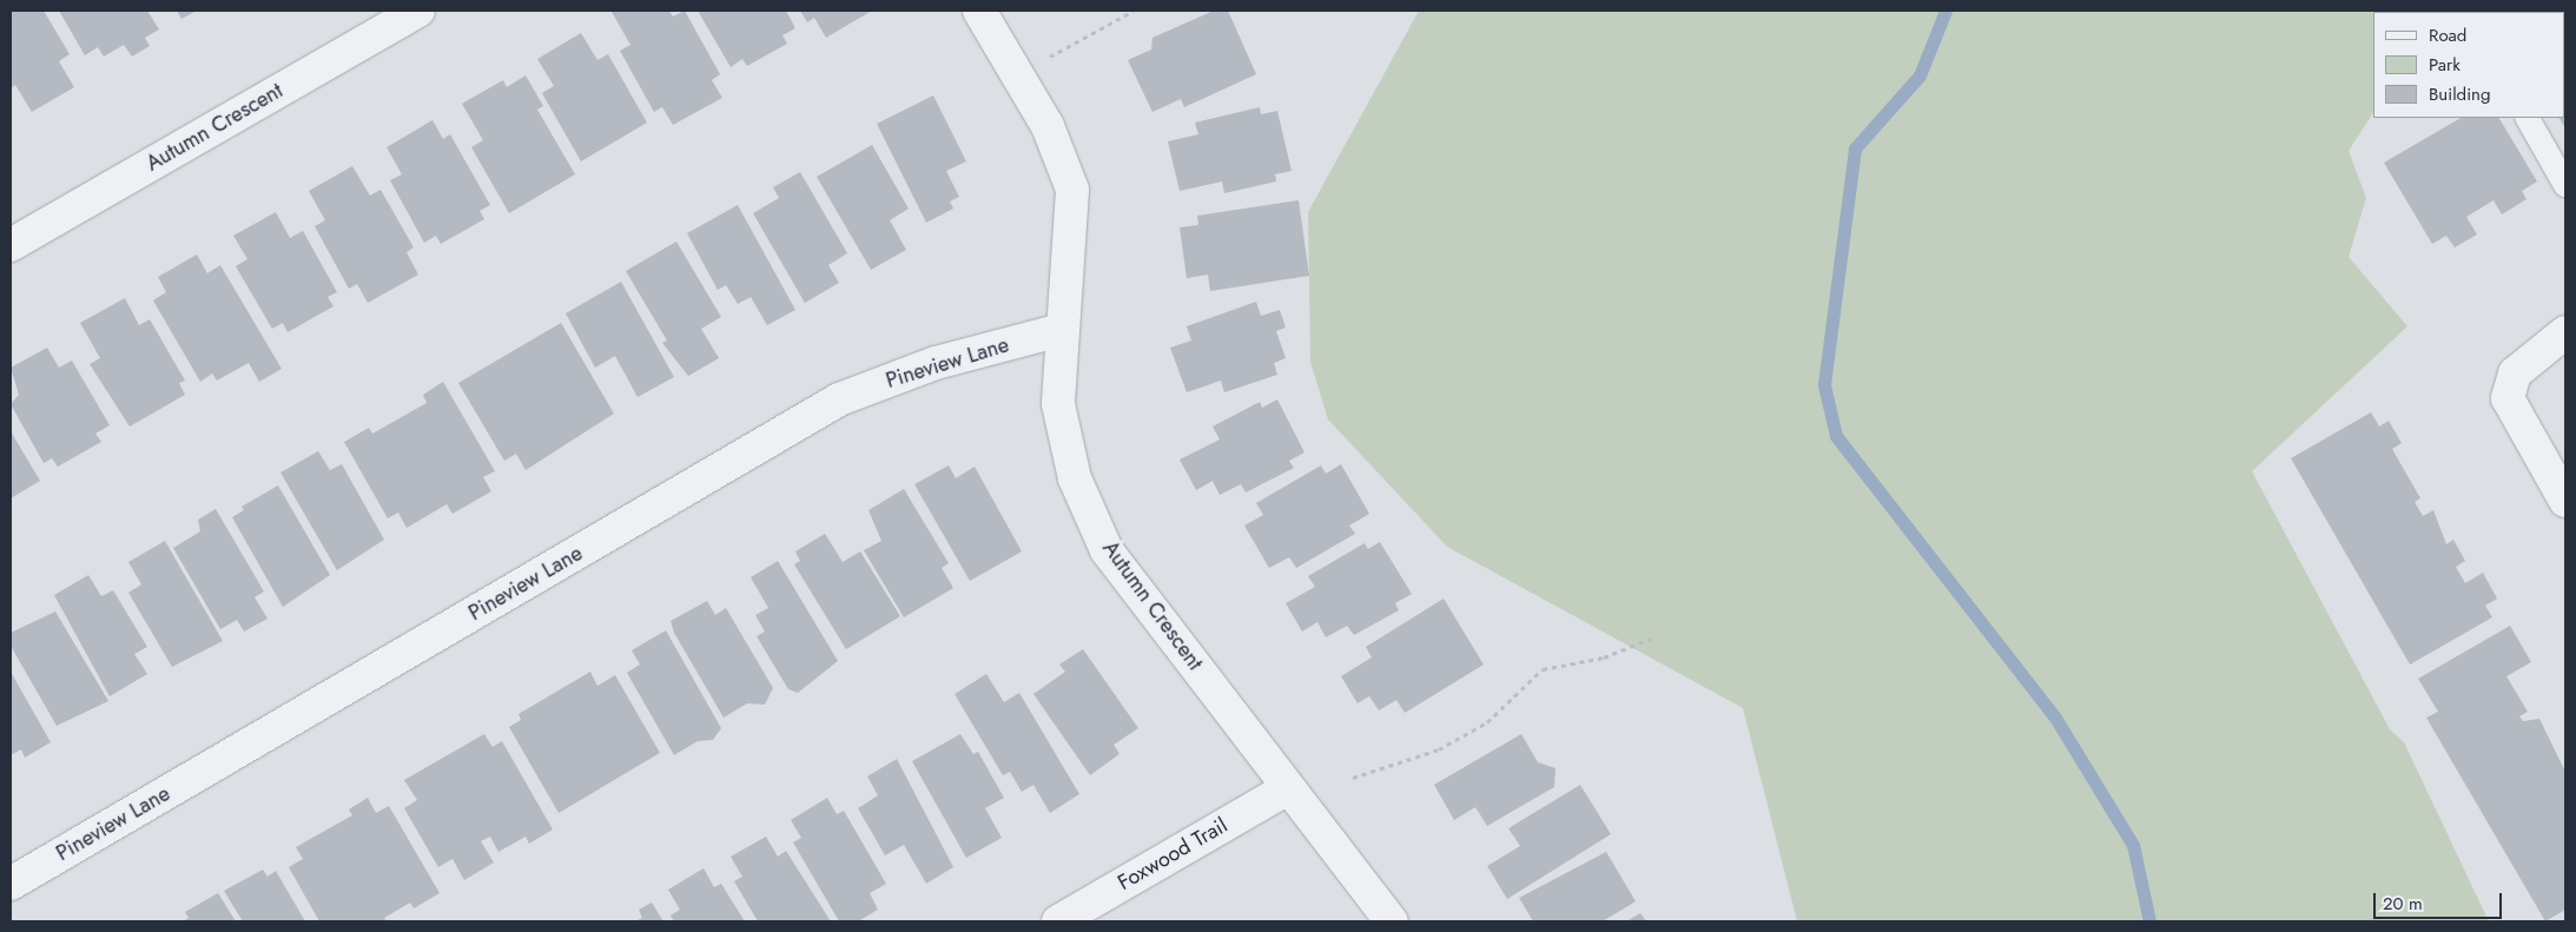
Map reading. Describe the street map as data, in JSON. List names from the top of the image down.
{
  "streets": {
    "street": ["Autumn Crescent", "Pineview Lane", "Foxwood Trail"]
  },
  "crossings": [
    ["Autumn Crescent", "Pineview Lane"],
    ["Autumn Crescent", "Foxwood Trail"]
  ],
  "legend": ["Road", "Park", "Building"],
  "scale_bar": "20 m"
}
